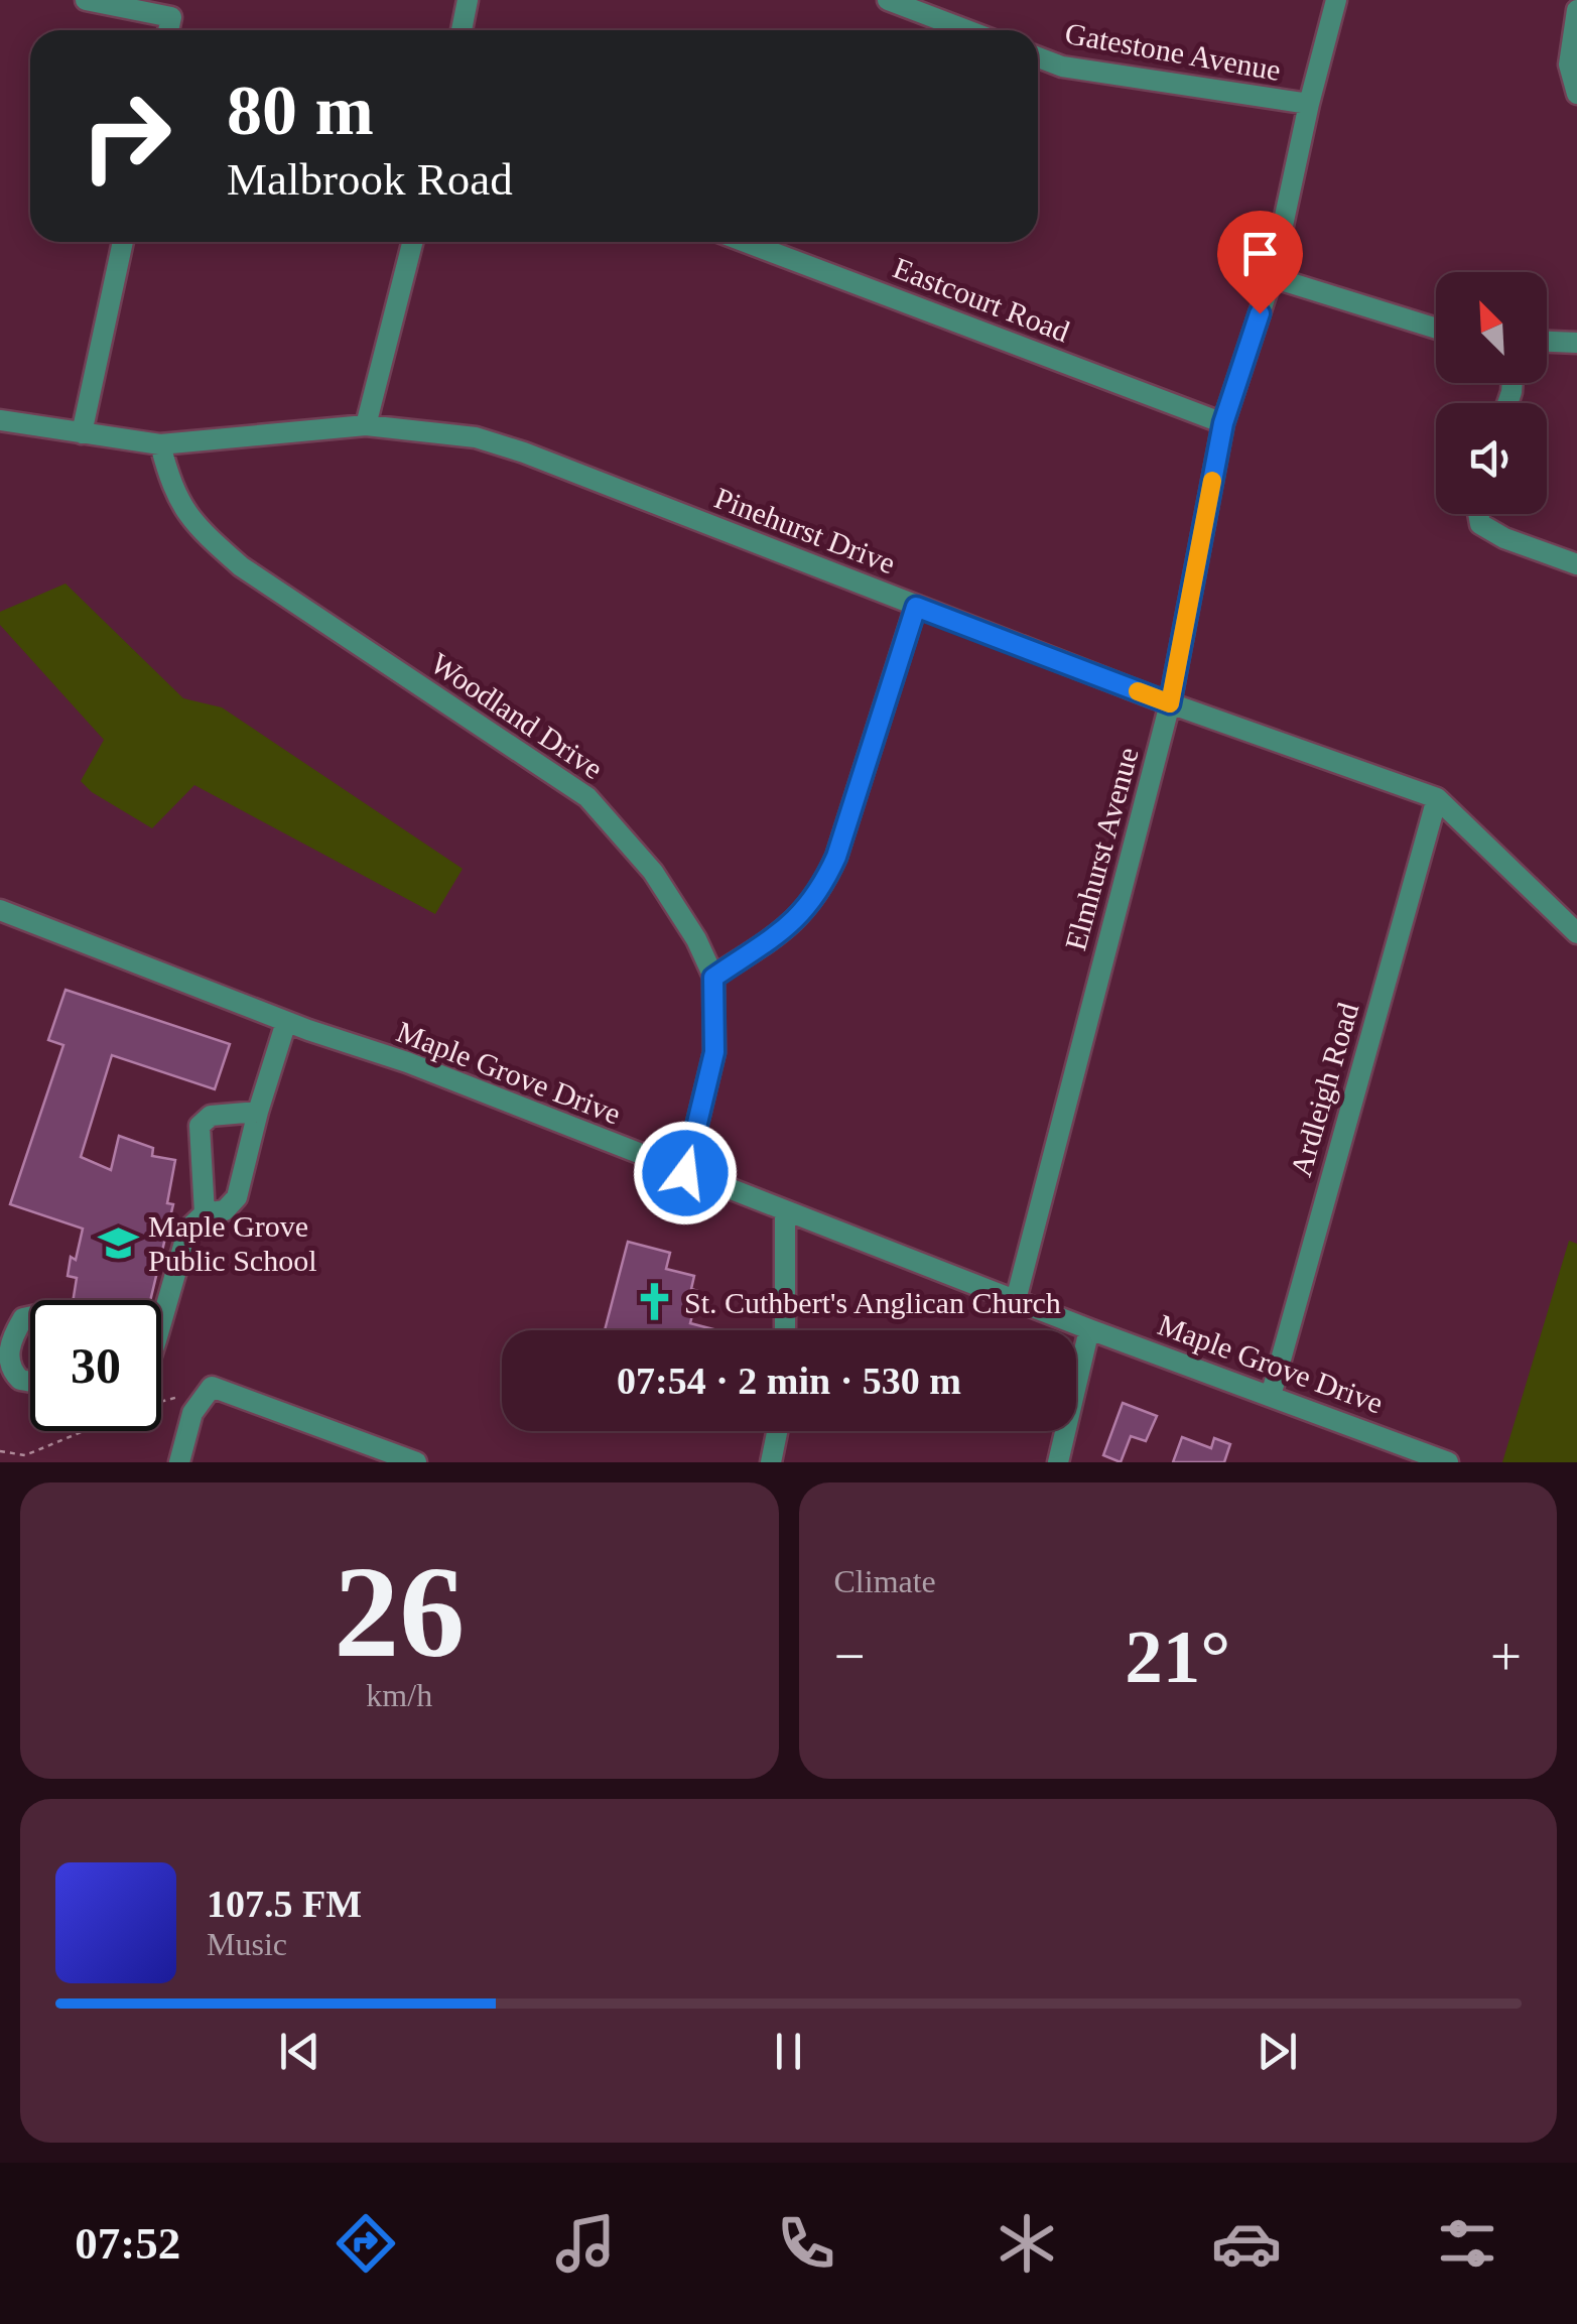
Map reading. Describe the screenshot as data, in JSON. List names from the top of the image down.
{
  "streets": {
    "street": [
      "Gatestone Avenue",
      "Eastcourt Road",
      "Pinehurst Drive",
      "Woodland Drive",
      "Elmhurst Avenue",
      "Maple Grove Drive",
      "Ardleigh Road"
    ]
  },
  "crossings": [
    ["Gatestone Avenue", "Elmhurst Avenue"],
    ["Eastcourt Road", "Elmhurst Avenue"],
    ["Pinehurst Drive", "Woodland Drive"],
    ["Pinehurst Drive", "Elmhurst Avenue"],
    ["Pinehurst Drive", "Ardleigh Road"],
    ["Woodland Drive", "Maple Grove Drive"],
    ["Elmhurst Avenue", "Maple Grove Drive"],
    ["Maple Grove Drive", "Ardleigh Road"]
  ],
  "places": {
    "school or university": ["Maple Grove Public School"],
    "church": ["St. Cuthbert's Anglican Church"]
  },
  "north": "top left",
  "page": {
    "turn": ["80 m", "Malbrook Road"],
    "limit": "30",
    "trip": "07:54 · 2 min · 530 m",
    "tile": [
      ["26", "km/h"],
      "Climate"
    ],
    "heat": ["−", "21°", "+"],
    "song": ["107.5 FM", "Music"],
    "tabs": "07:52"
  }
}
